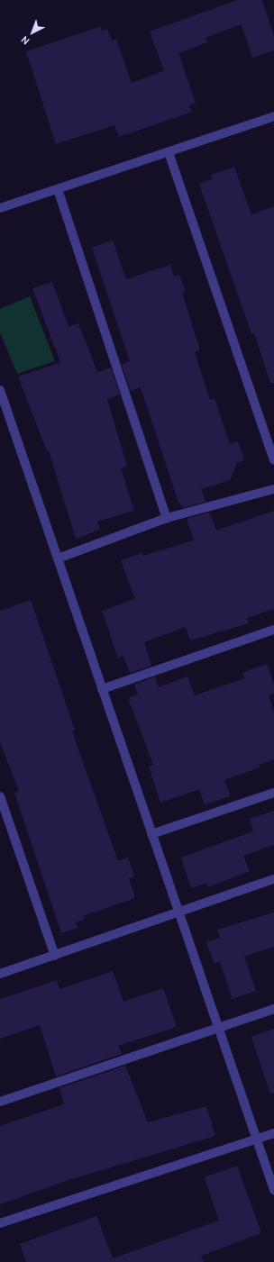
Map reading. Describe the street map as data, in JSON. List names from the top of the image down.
{
  "north": "bottom left"
}
